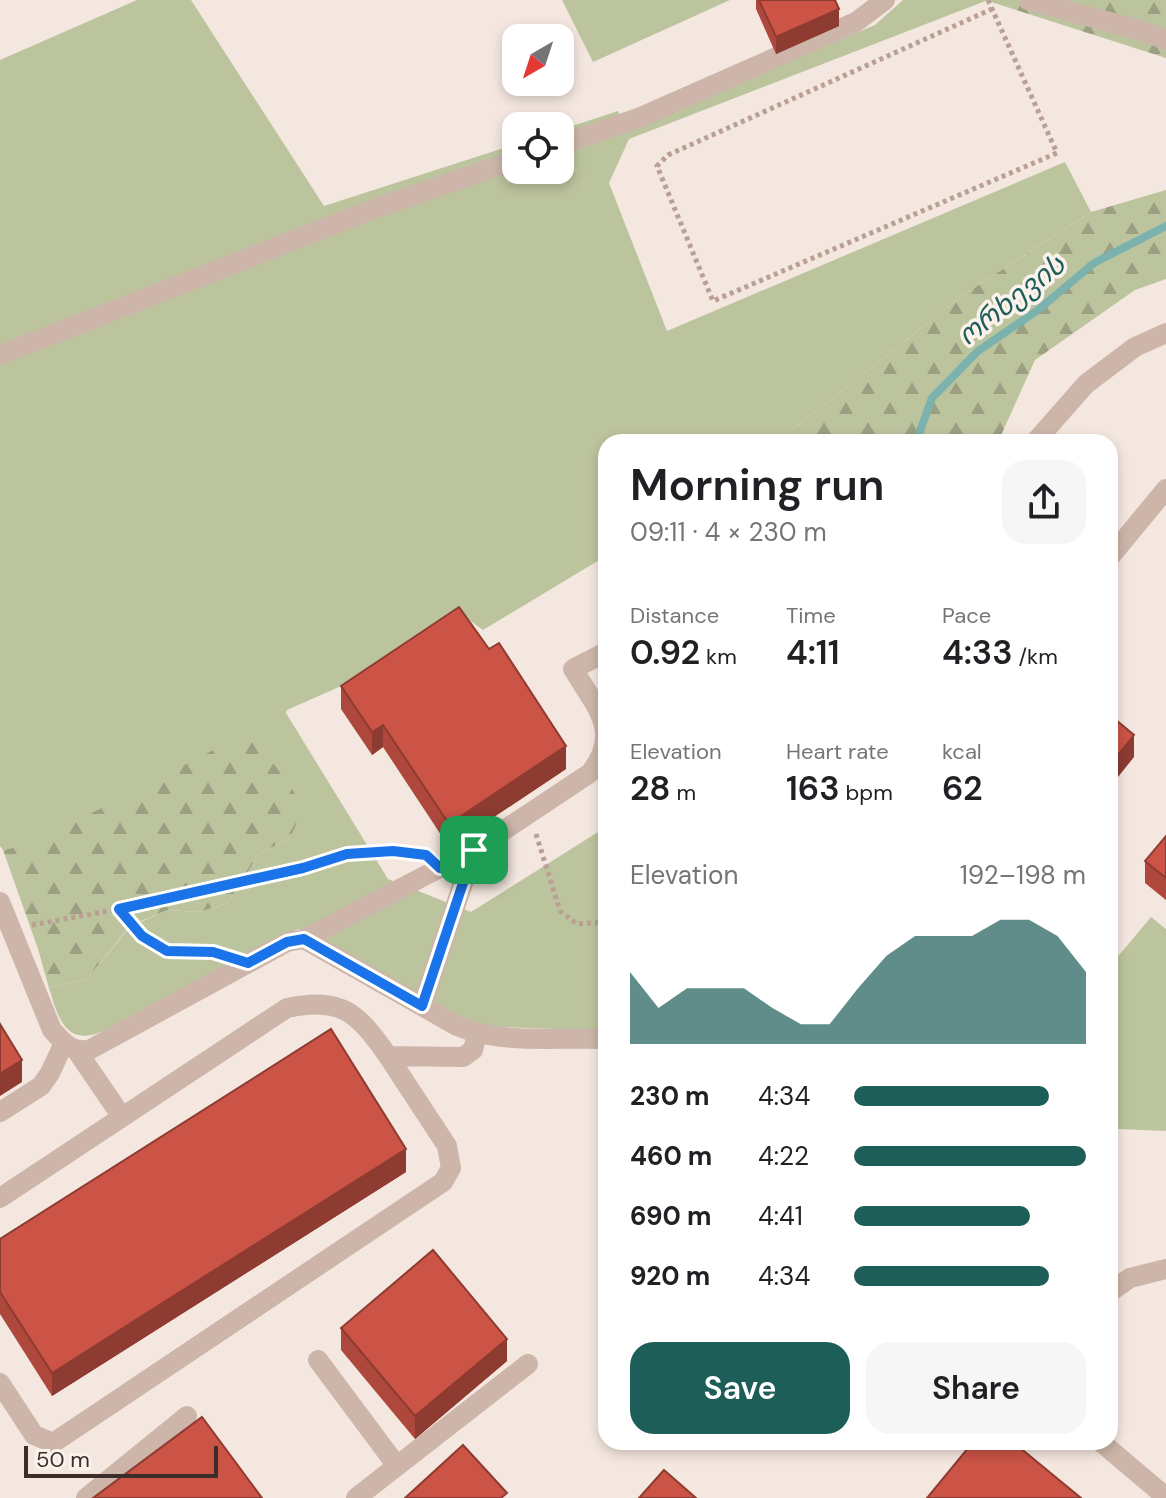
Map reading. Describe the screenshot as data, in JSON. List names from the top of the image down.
{
  "water": ["ორხევის"],
  "scale_bar": "50 m",
  "north": "bottom left",
  "page": {
    "heading": ["Morning run", "09:11 · 4 × 230 m"],
    "stats": [
      ["Distance", "0.92 km"],
      ["Time", "4:11"],
      ["Pace", "4:33 /km"],
      ["Elevation", "28 m"],
      ["Heart rate", "163 bpm"],
      ["kcal", "62"]
    ],
    "chart": ["Elevation", "192–198 m"],
    "list": [
      {
        "name": "230 m",
        "note": "4:34"
      },
      {
        "name": "460 m",
        "note": "4:22"
      },
      {
        "name": "690 m",
        "note": "4:41"
      },
      {
        "name": "920 m",
        "note": "4:34"
      }
    ],
    "buttons": ["Save", "Share"],
    "scale": "50 m"
  }
}
